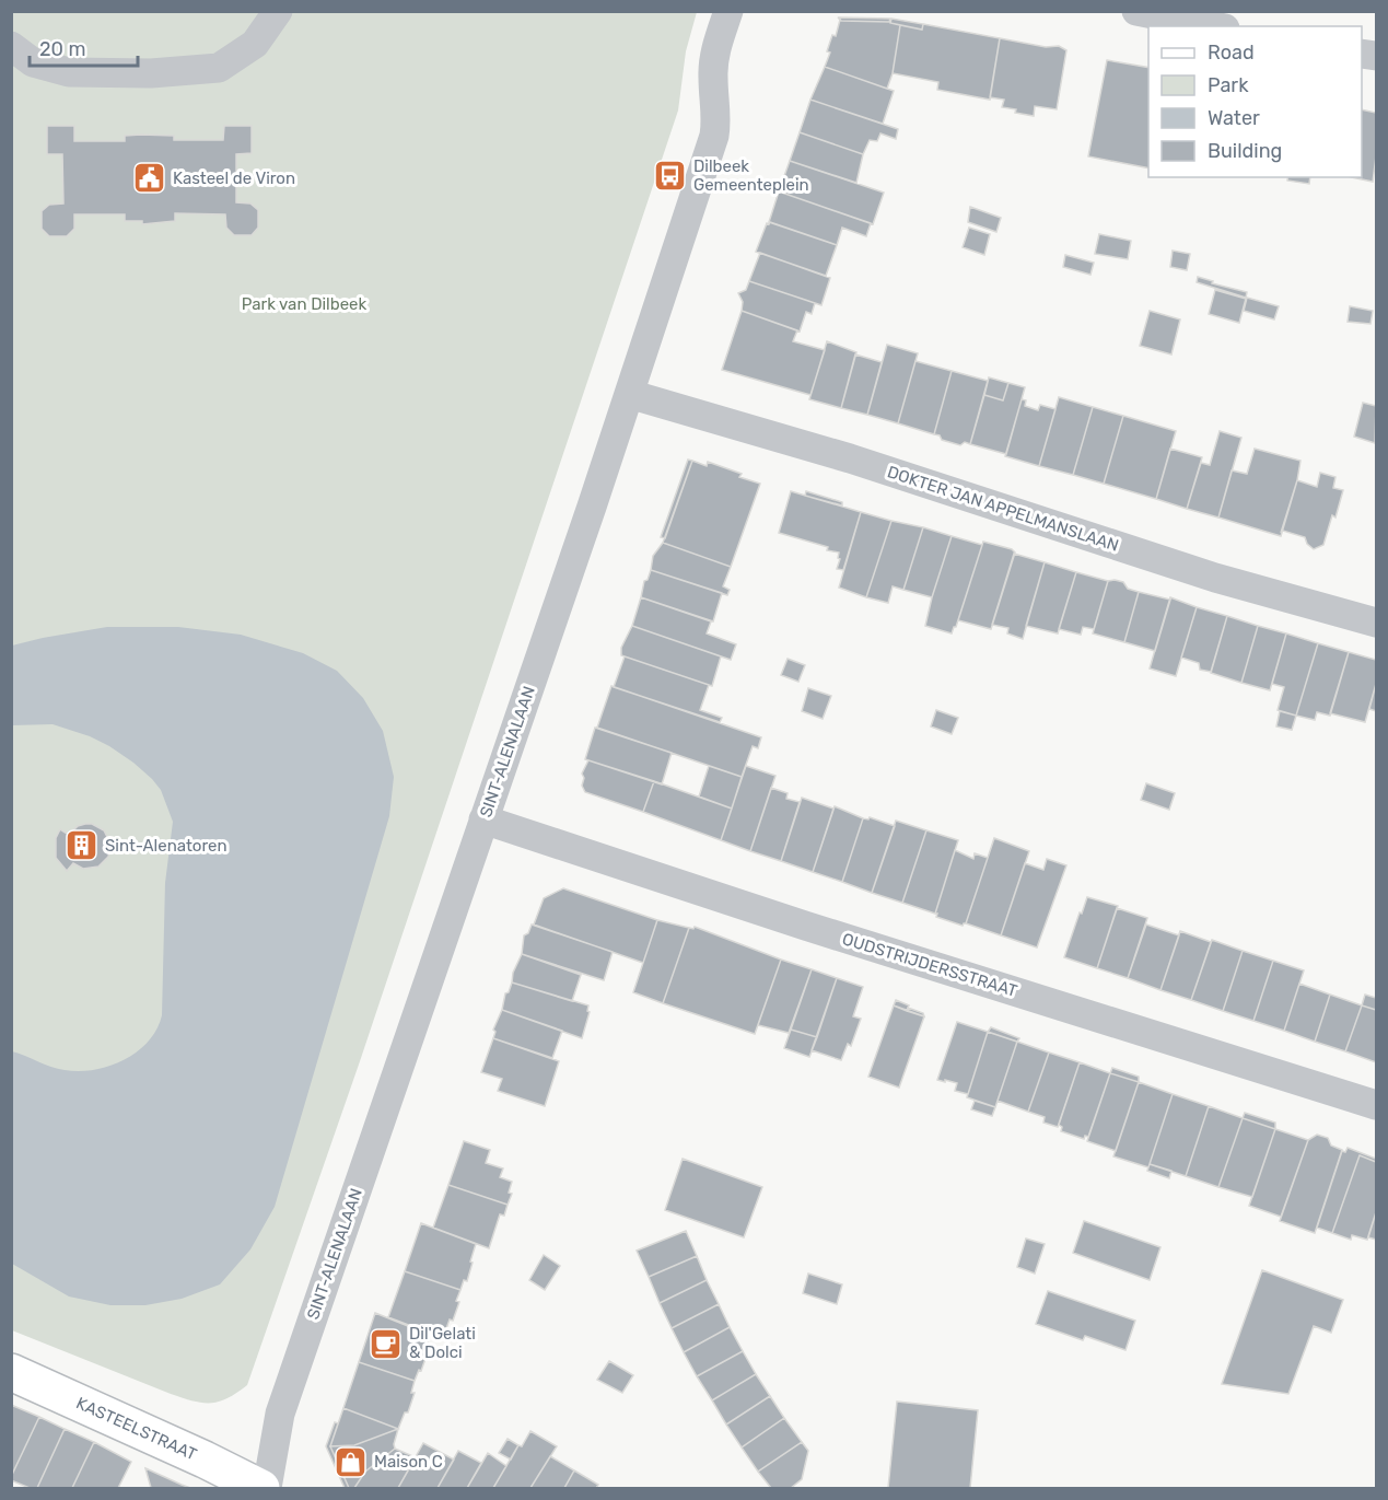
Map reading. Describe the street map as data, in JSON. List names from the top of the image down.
{
  "streets": {
    "street": [
      "DOKTER JAN APPELMANSLAAN",
      "SINT-ALENALAAN",
      "OUDSTRIJDERSSTRAAT",
      "KASTEELSTRAAT"
    ]
  },
  "crossings": [
    ["DOKTER JAN APPELMANSLAAN", "SINT-ALENALAAN"],
    ["SINT-ALENALAAN", "OUDSTRIJDERSSTRAAT"]
  ],
  "parks": ["Park van Dilbeek"],
  "places": {
    "bus stop": ["Dilbeek Gemeenteplein"],
    "public building": ["Kasteel de Viron"],
    "building": ["Sint-Alenatoren"],
    "cafe": ["Dil'Gelati & Dolci"],
    "shop": ["Maison C"]
  },
  "legend": [
    "Road",
    "Park",
    "Water",
    "Building"
  ],
  "scale_bar": "20 m"
}
